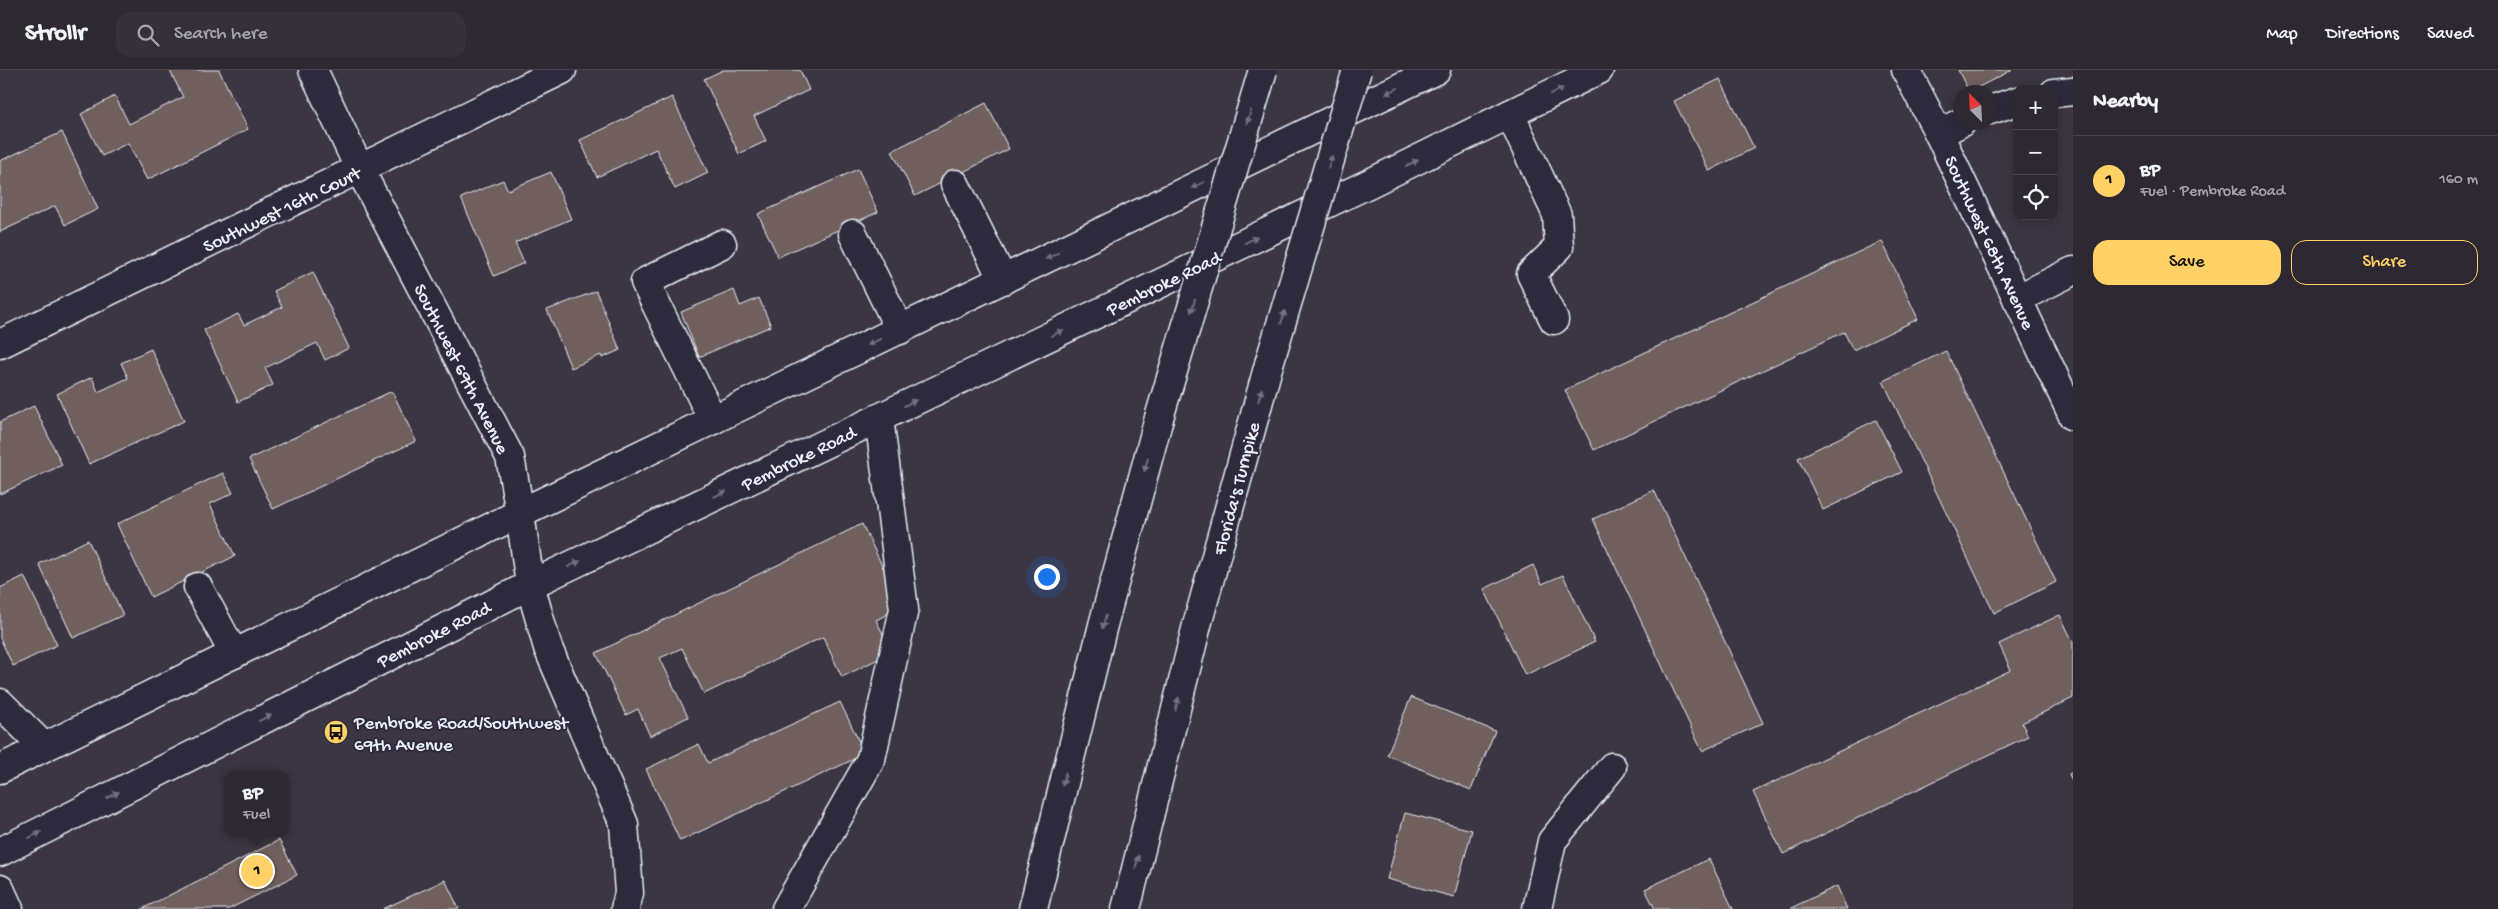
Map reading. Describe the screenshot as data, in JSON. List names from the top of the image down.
{
  "streets": {
    "main road": [
      "Southwest 16th Court",
      "Southwest 68th Avenue",
      "Pembroke Road",
      "Southwest 69th Avenue",
      "Florida's Turnpike"
    ]
  },
  "crossings": [
    ["Southwest 16th Court", "Southwest 69th Avenue"],
    ["Pembroke Road", "Southwest 69th Avenue"]
  ],
  "places": {
    "bus stop": ["Pembroke Road/Southwest 69th Avenue"]
  },
  "north": "top left",
  "page": {
    "header": "Strollr",
    "search": "Search here",
    "nav": ["Map", "Directions", "Saved"],
    "heading": "Nearby",
    "map_buttons": ["+", "−"],
    "list": [
      {
        "mark": "1",
        "name": "BP",
        "note": "Fuel · Pembroke Road",
        "value": "160 m"
      }
    ],
    "buttons": ["Save", "Share"],
    "popup": ["BP", "Fuel"],
    "pins": "1"
  }
}
